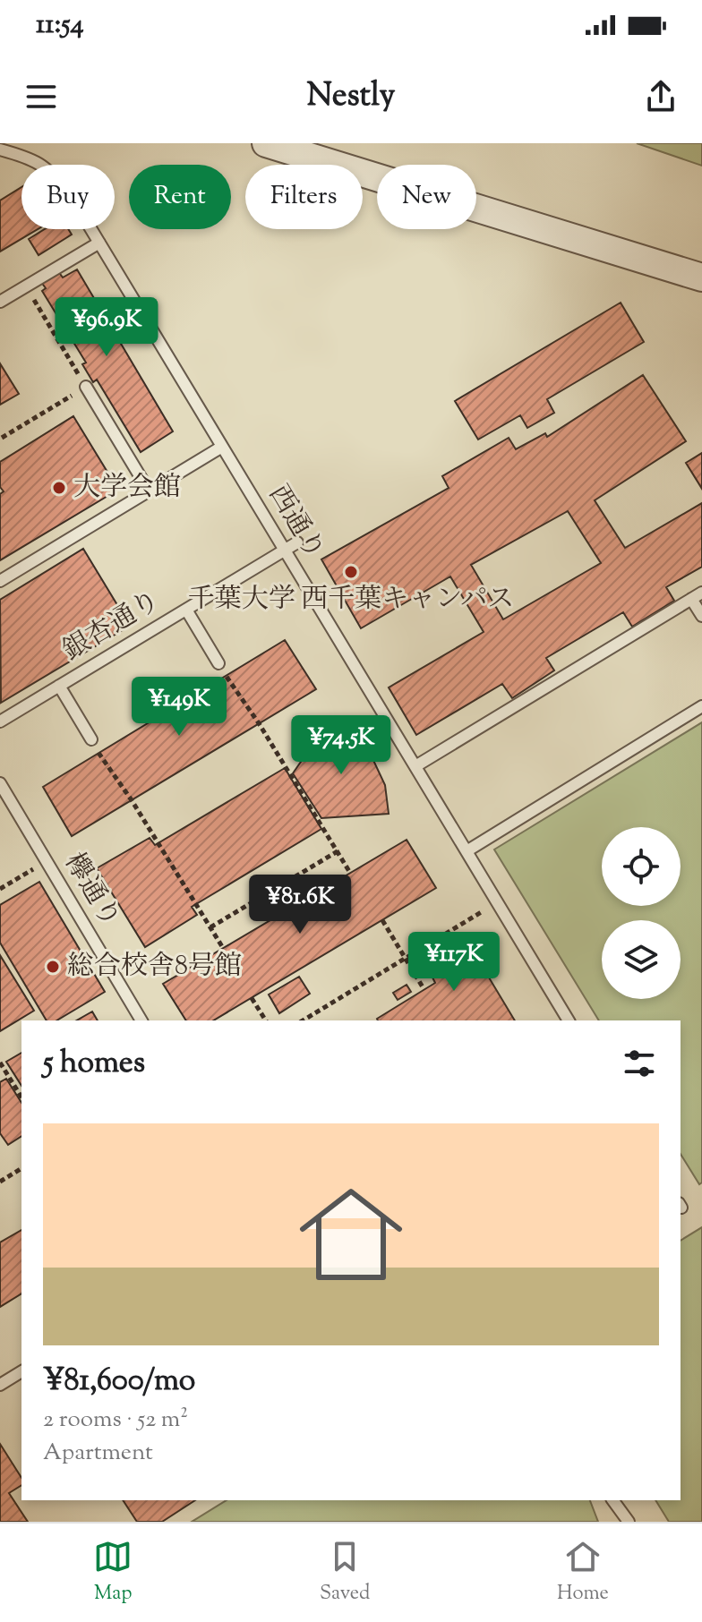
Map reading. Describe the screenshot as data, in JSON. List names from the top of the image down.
{
  "streets": {
    "lane": ["西通り", "銀杏通り", "欅通り"]
  },
  "crossings": [
    ["西通り", "銀杏通り"]
  ],
  "places": ["大学会館", "千葉大学 西千葉キャンパス", "総合校舎8号館"],
  "page": {
    "status": "11:54",
    "header": "Nestly",
    "chip": [
      "Buy",
      "Rent",
      "Filters",
      "New"
    ],
    "price": [
      "¥96.9K",
      "¥149K",
      "¥74.5K",
      "¥81.6K",
      "¥117K"
    ],
    "heading": "5 homes",
    "list": [
      {
        "name": "¥81,600/mo",
        "note": "2 rooms · 52 m² · Apartment"
      }
    ],
    "tabs": ["Map", "Saved", "Home"]
  }
}
